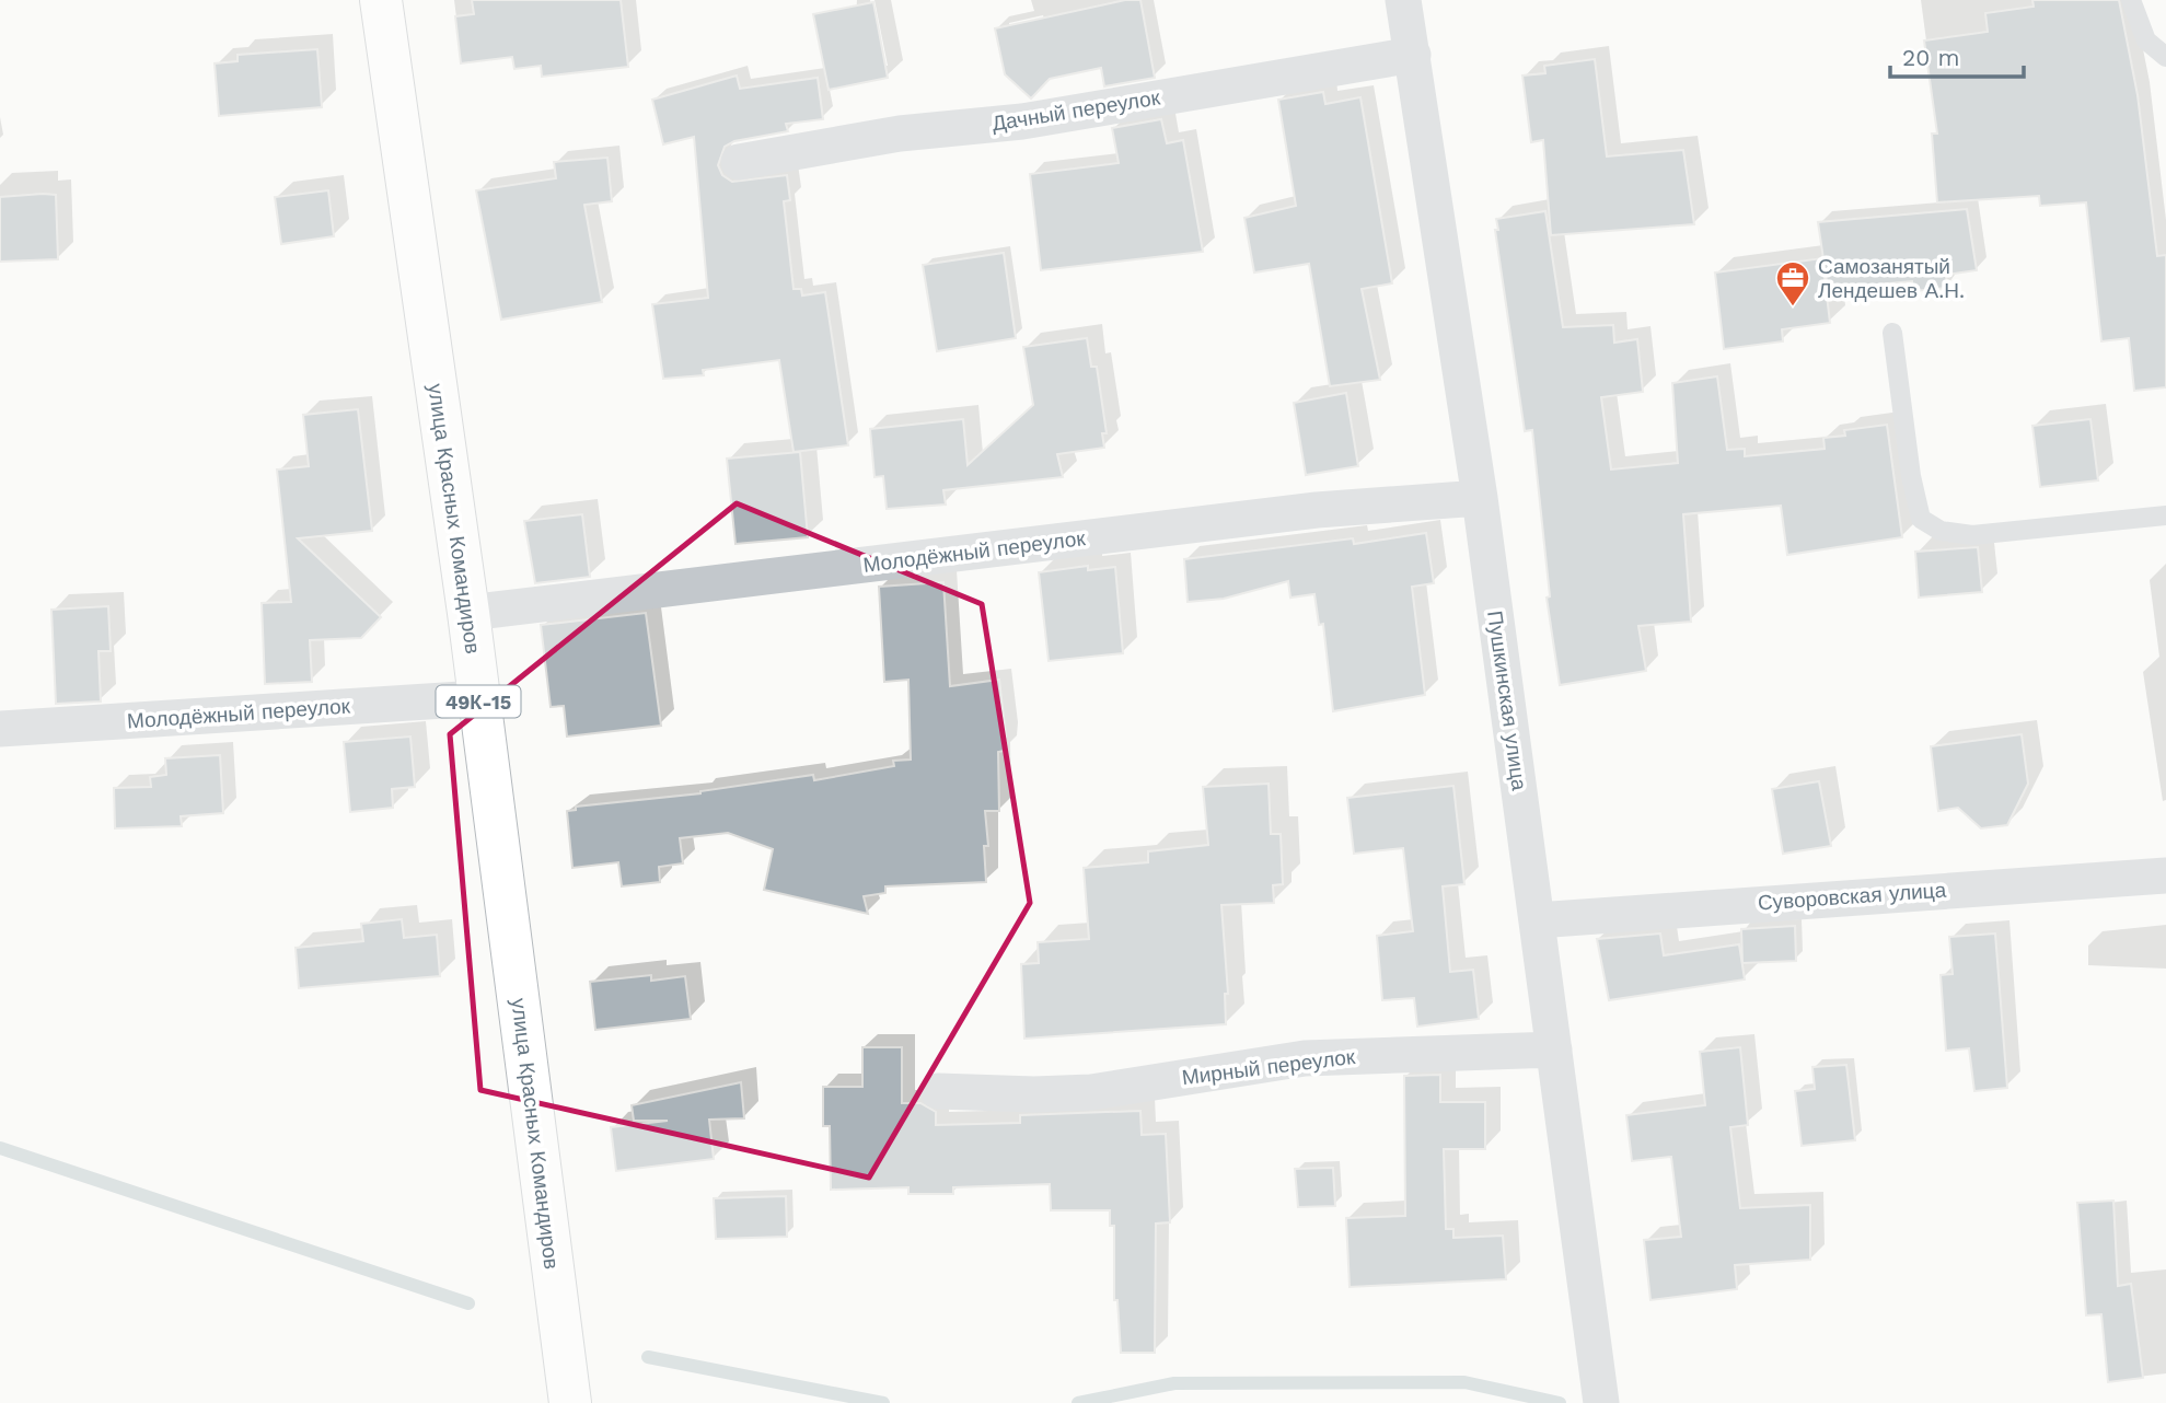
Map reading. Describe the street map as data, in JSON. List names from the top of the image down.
{
  "streets": {
    "main road": ["улица Красных Командиров", "49К-15"],
    "street": [
      "Дачный переулок",
      "Молодёжный переулок",
      "Пушкинская улица",
      "Суворовская улица",
      "Мирный переулок"
    ]
  },
  "crossings": [
    ["Дачный переулок", "Пушкинская улица"],
    ["улица Красных Командиров", "Молодёжный переулок"],
    ["Молодёжный переулок", "Пушкинская улица"],
    ["Пушкинская улица", "Суворовская улица"],
    ["Пушкинская улица", "Мирный переулок"]
  ],
  "places": {
    "office": ["Самозанятый Лендешев А.Н."]
  },
  "scale_bar": "20 m"
}
